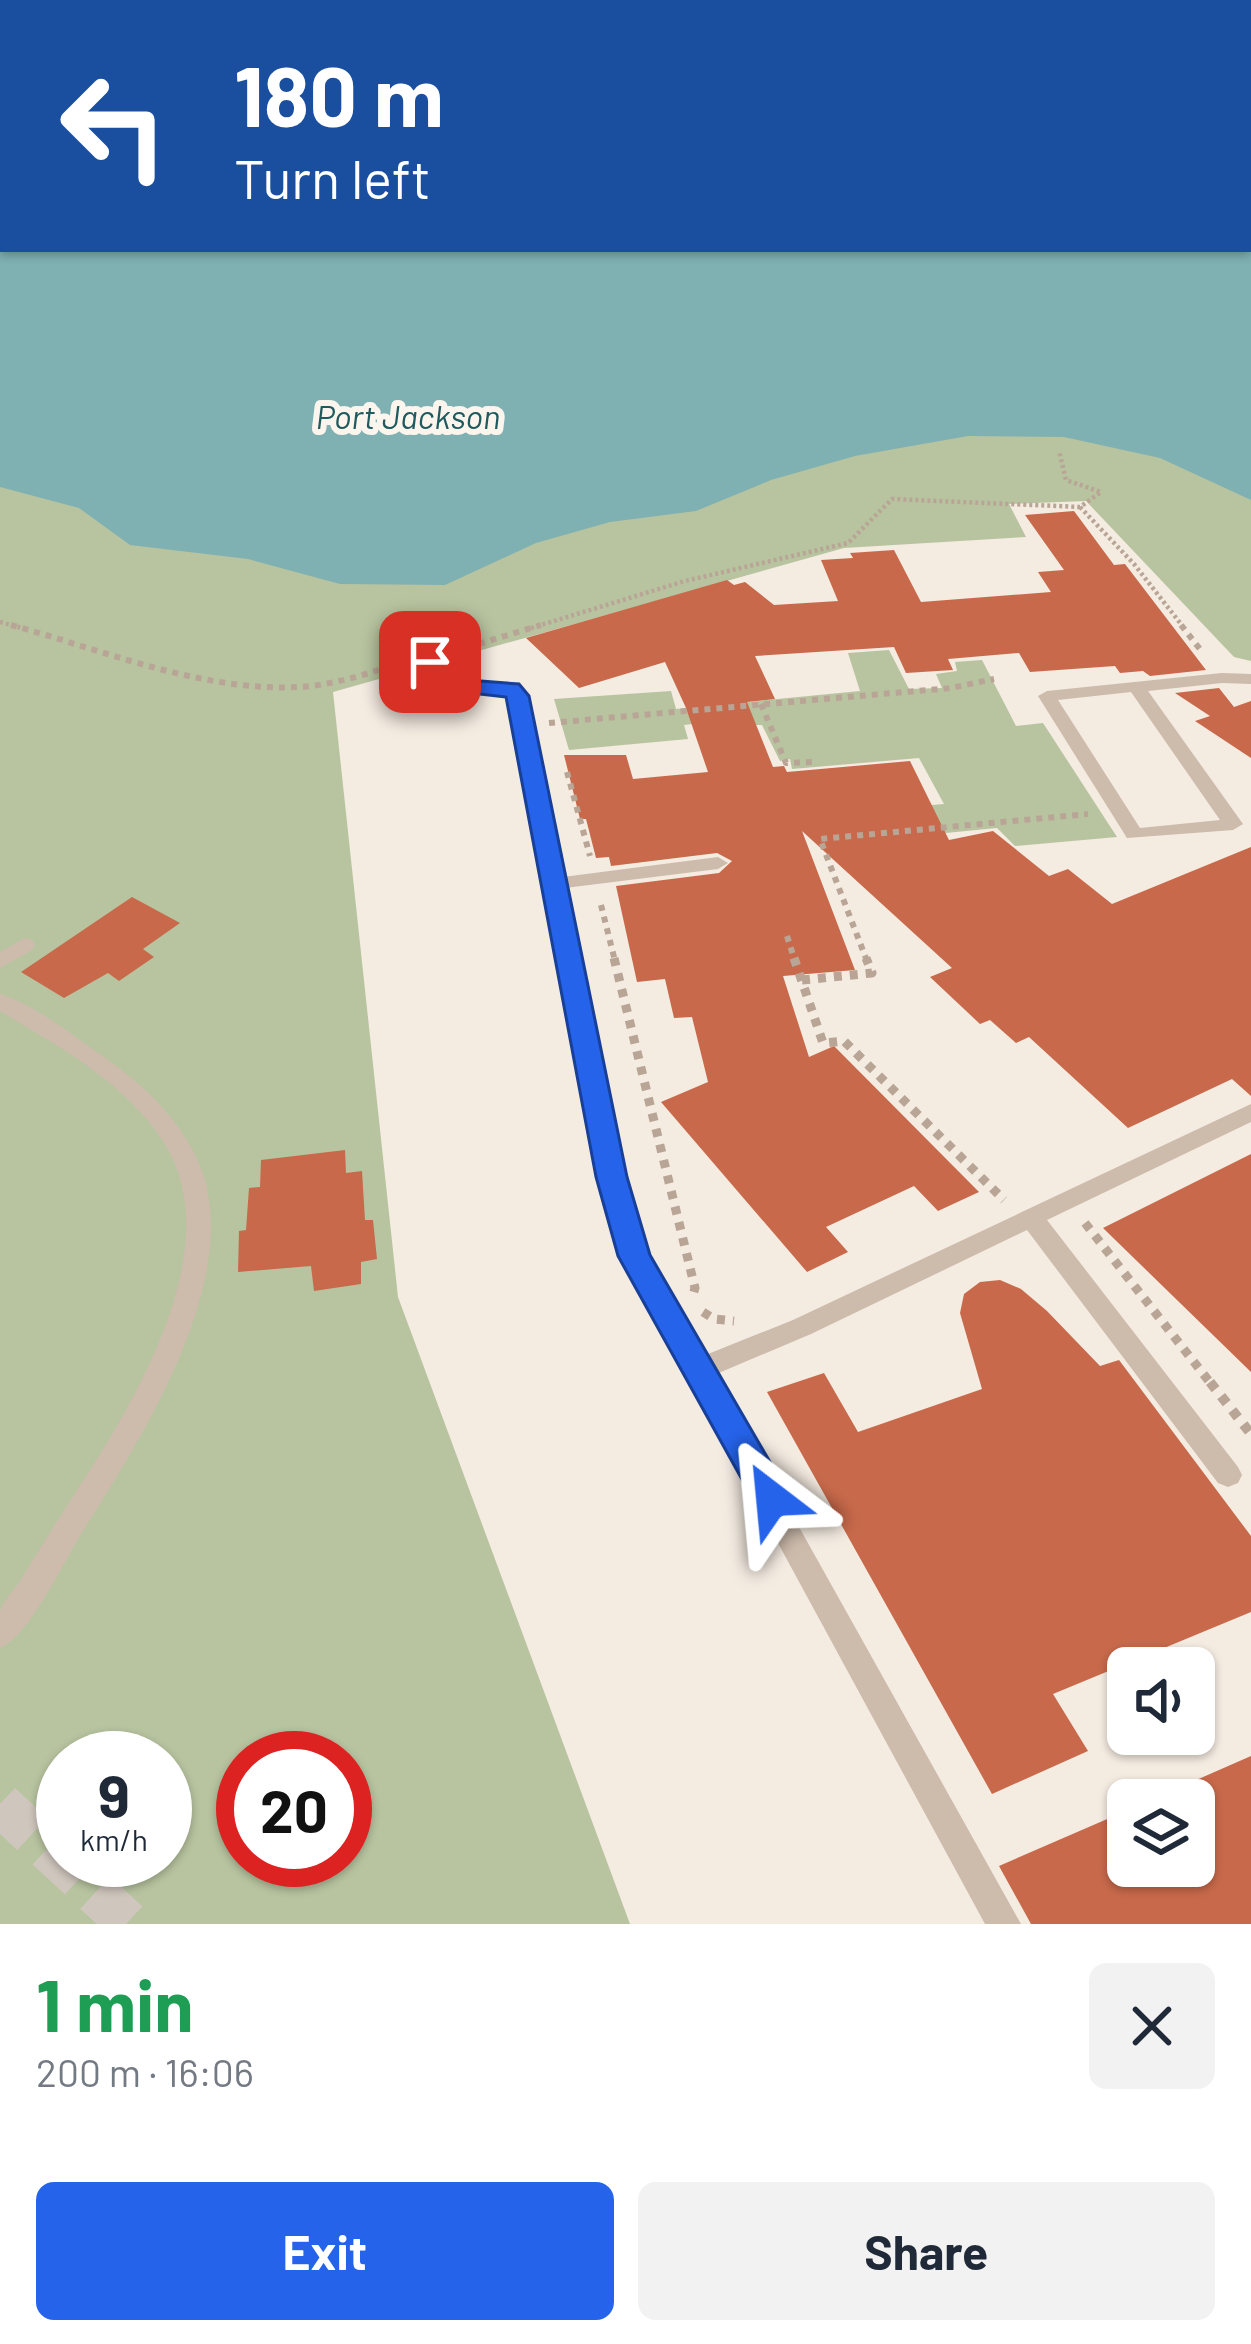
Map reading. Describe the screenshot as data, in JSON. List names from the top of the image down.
{
  "water": ["Port Jackson"],
  "page": {
    "turn": ["180 m", "Turn left"],
    "speed": "9 km/h",
    "limit": "20",
    "heading": ["1 min", "200 m · 16:06"],
    "buttons": ["Exit", "Share"]
  }
}
